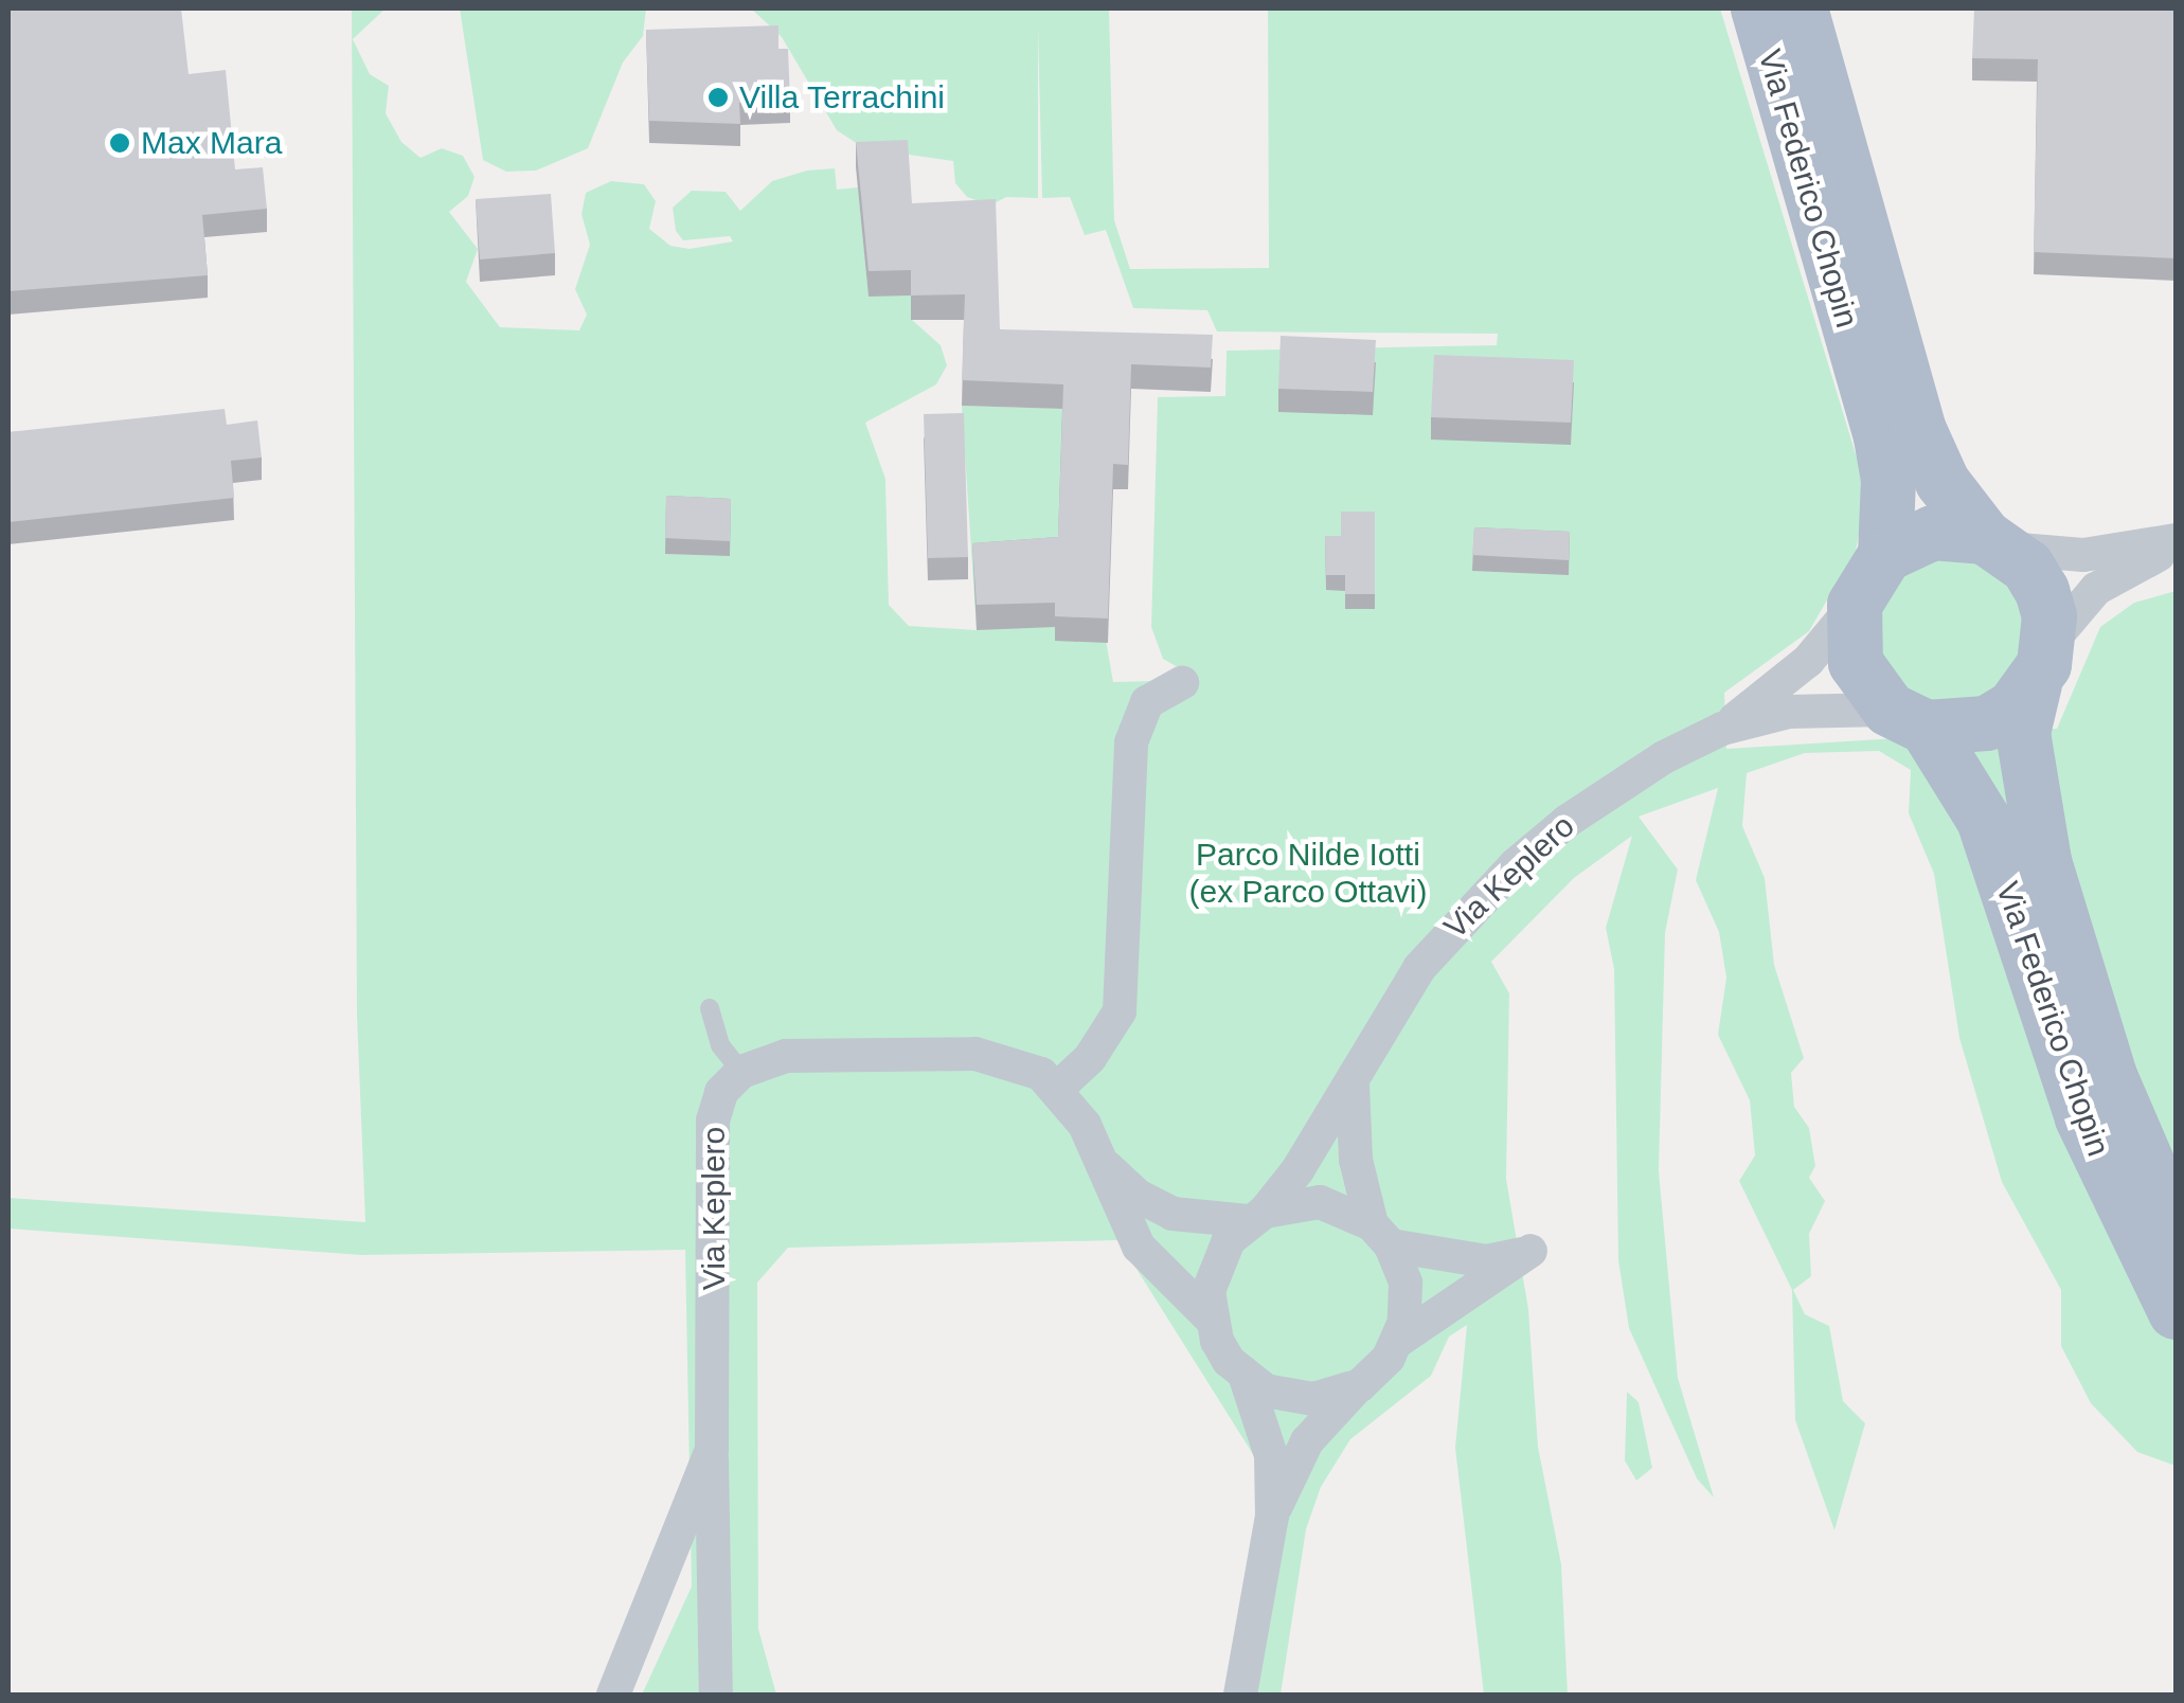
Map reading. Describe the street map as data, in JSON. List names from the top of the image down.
{
  "streets": {
    "main road": ["Via Federico Chopin"],
    "street": ["Via Keplero"]
  },
  "parks": ["Parco Nilde Iotti (ex Parco Ottavi)"],
  "places": ["Villa Terrachini", "Max Mara"]
}
